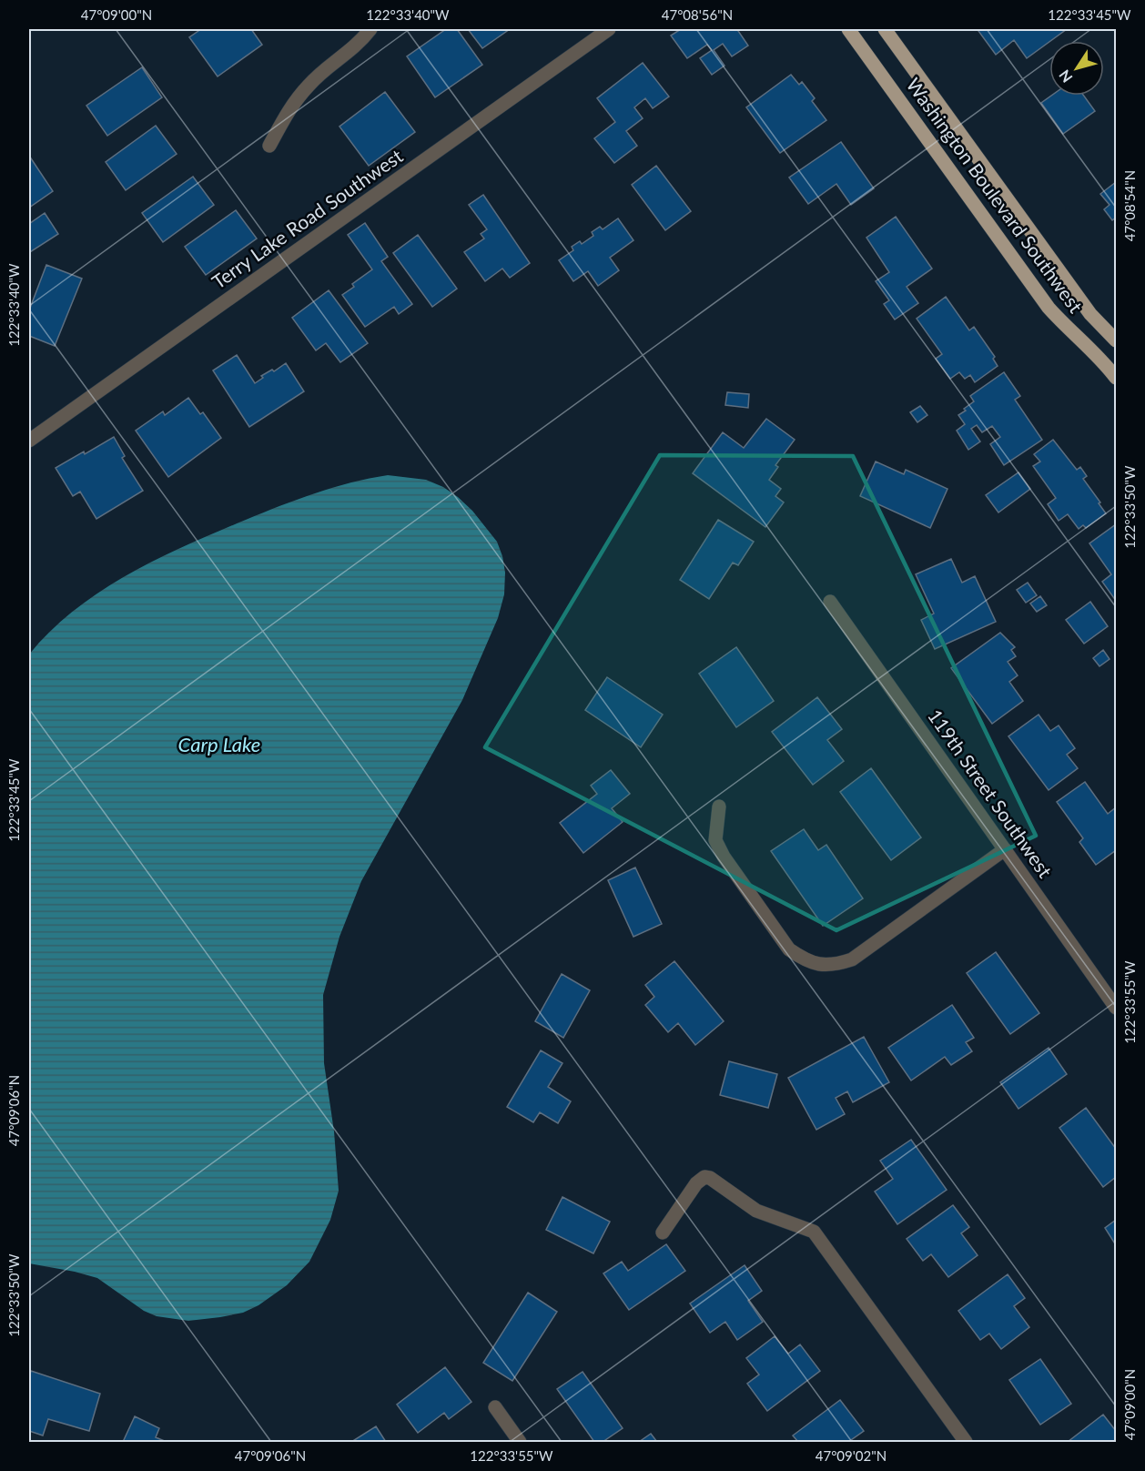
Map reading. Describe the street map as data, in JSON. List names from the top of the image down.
{
  "streets": {
    "main road": ["Washington Boulevard Southwest"],
    "street": ["Terry Lake Road Southwest", "119th Street Southwest"]
  },
  "water": ["Carp Lake"],
  "north": "bottom left",
  "coordinates": [
    "47°09'00\"N",
    "122°33'40\"W",
    "47°08'56\"N",
    "122°33'45\"W",
    "47°08'54\"N",
    "122°33'50\"W",
    "122°33'55\"W",
    "47°09'06\"N",
    "47°09'02\"N"
  ]
}
